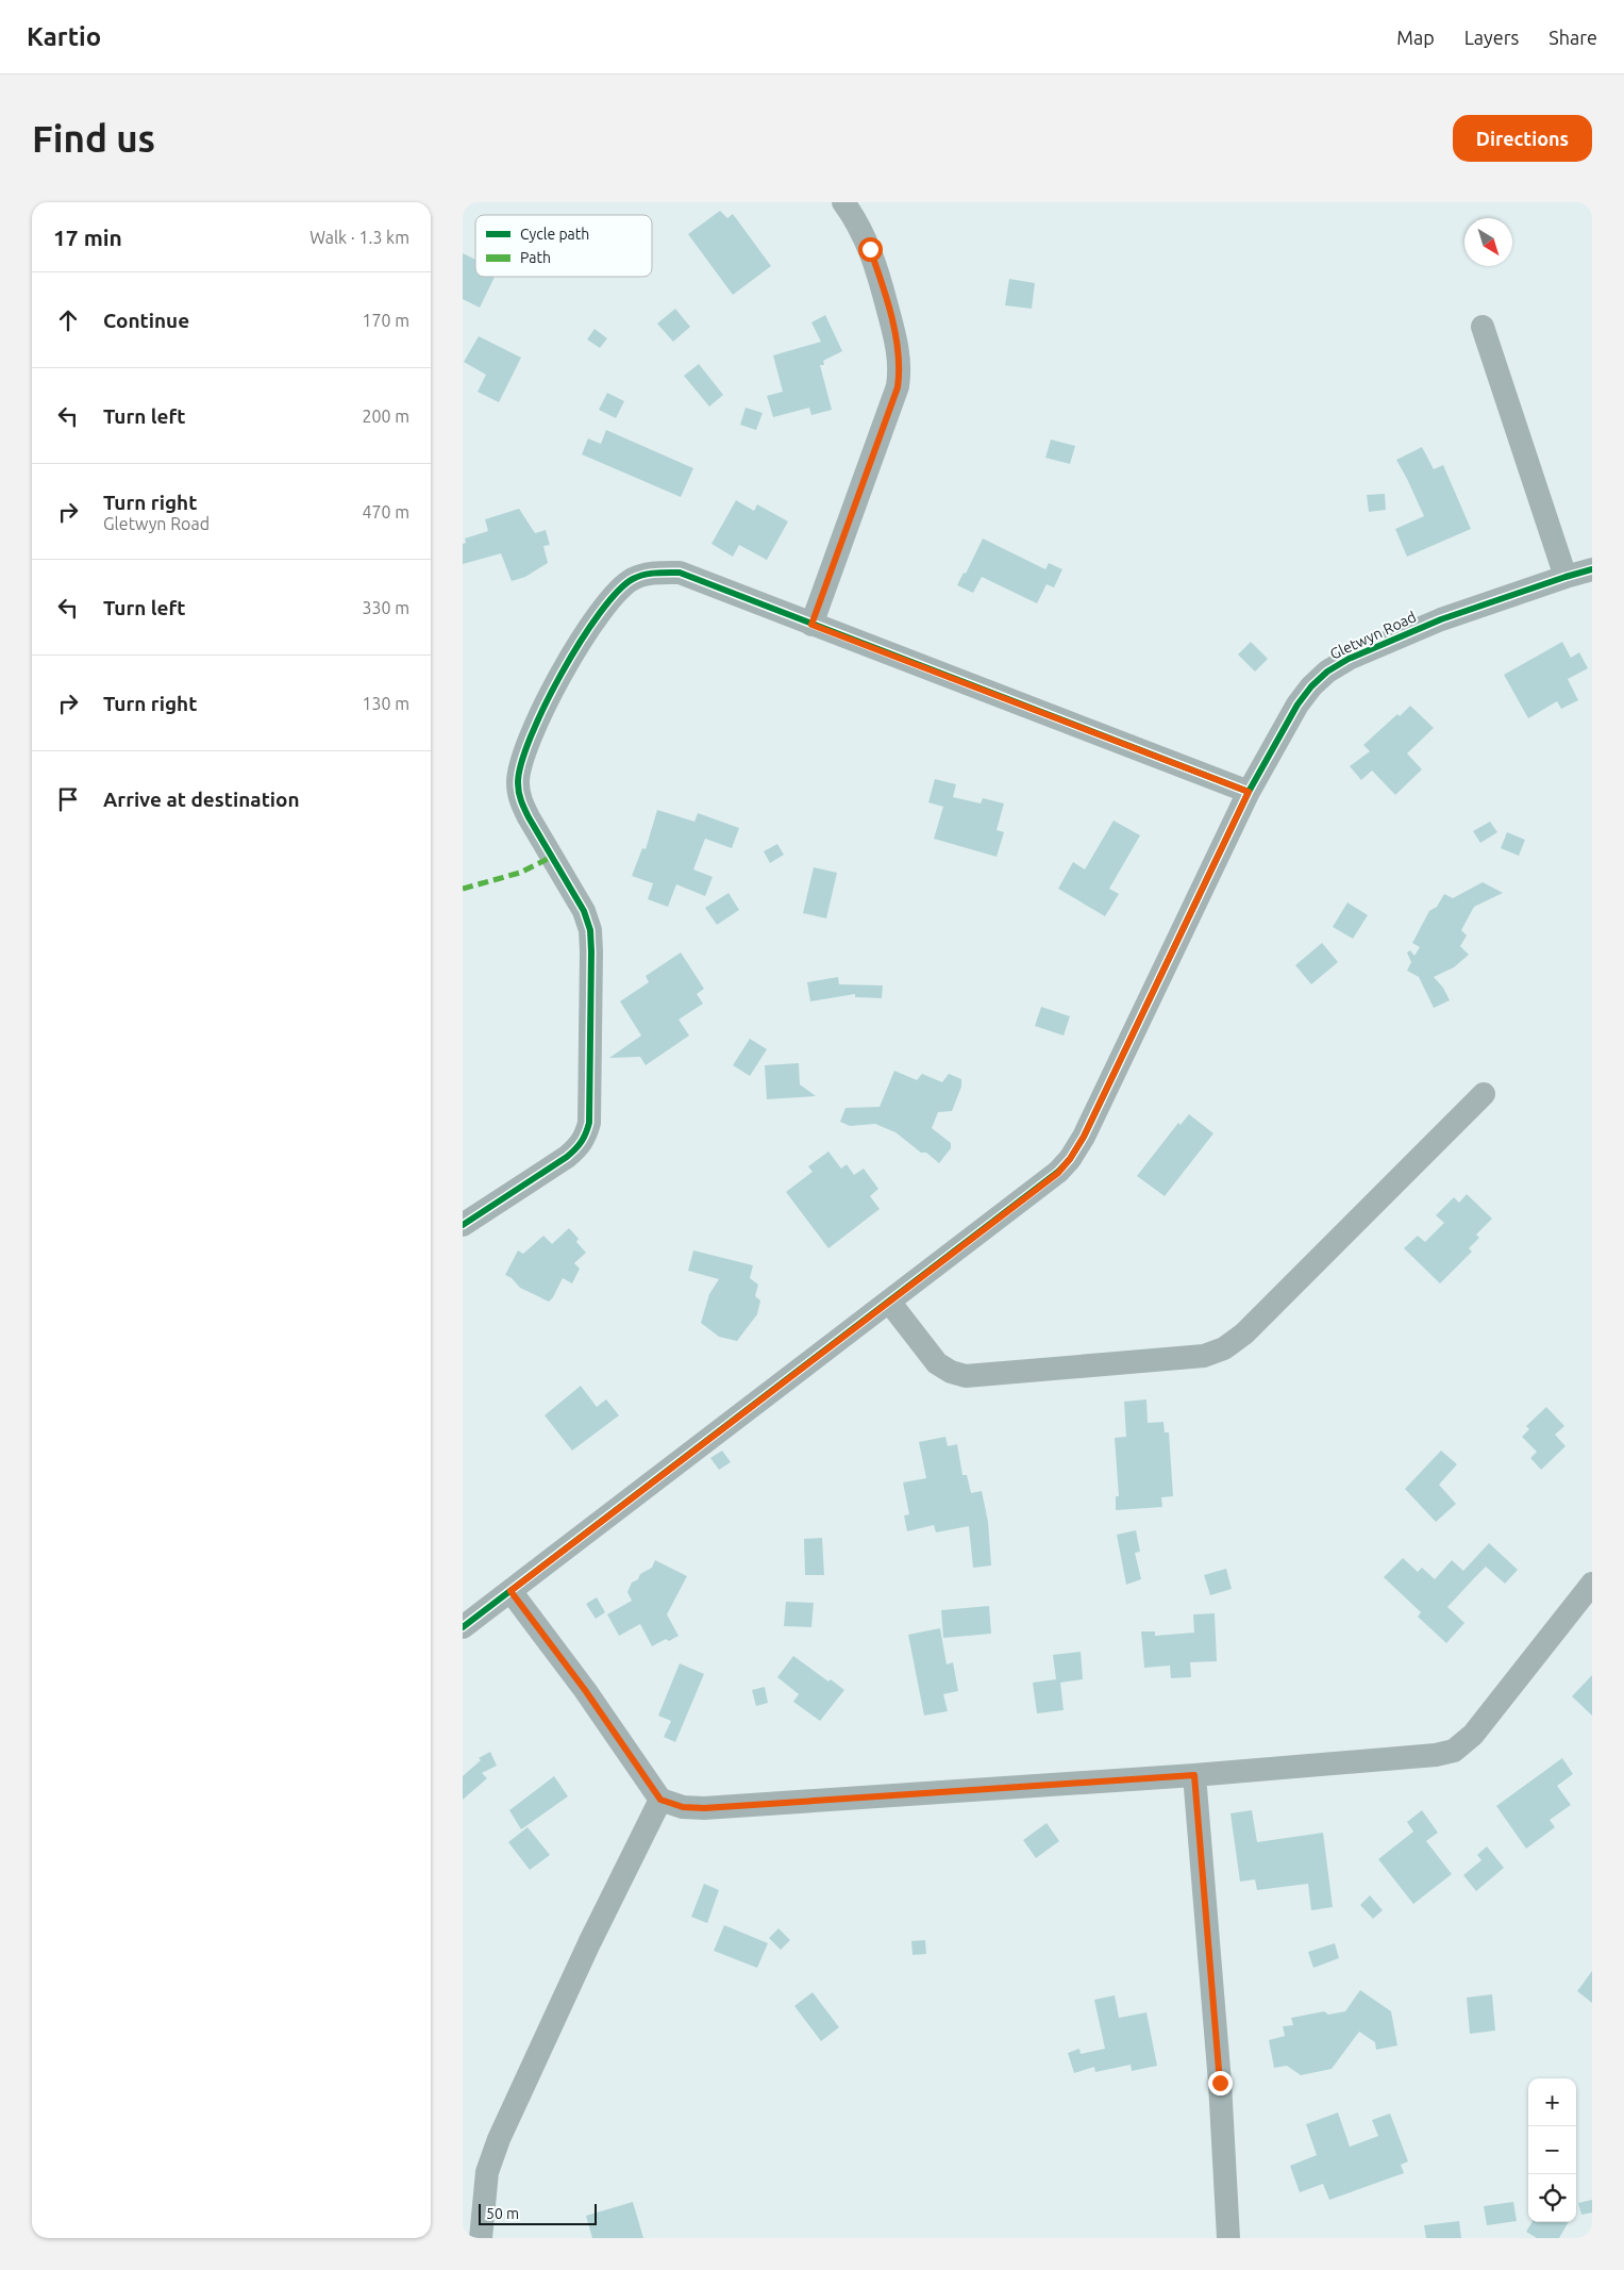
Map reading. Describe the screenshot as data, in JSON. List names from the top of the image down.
{
  "streets": {
    "street": ["Gletwyn Road"]
  },
  "legend": ["Cycle path", "Path"],
  "scale_bar": "50 m",
  "north": "bottom right",
  "page": {
    "header": "Kartio",
    "nav": ["Map", "Layers", "Share"],
    "buttons": "Directions",
    "title": "Find us",
    "heading": ["17 min", "Walk · 1.3 km"],
    "list": [
      ["Continue", "170 m"],
      ["Turn left", "200 m"],
      ["Turn right", "Gletwyn Road", "470 m"],
      ["Turn left", "330 m"],
      ["Turn right", "130 m"],
      "Arrive at destination"
    ],
    "map_buttons": ["+", "−"],
    "scale": "50 m"
  }
}
